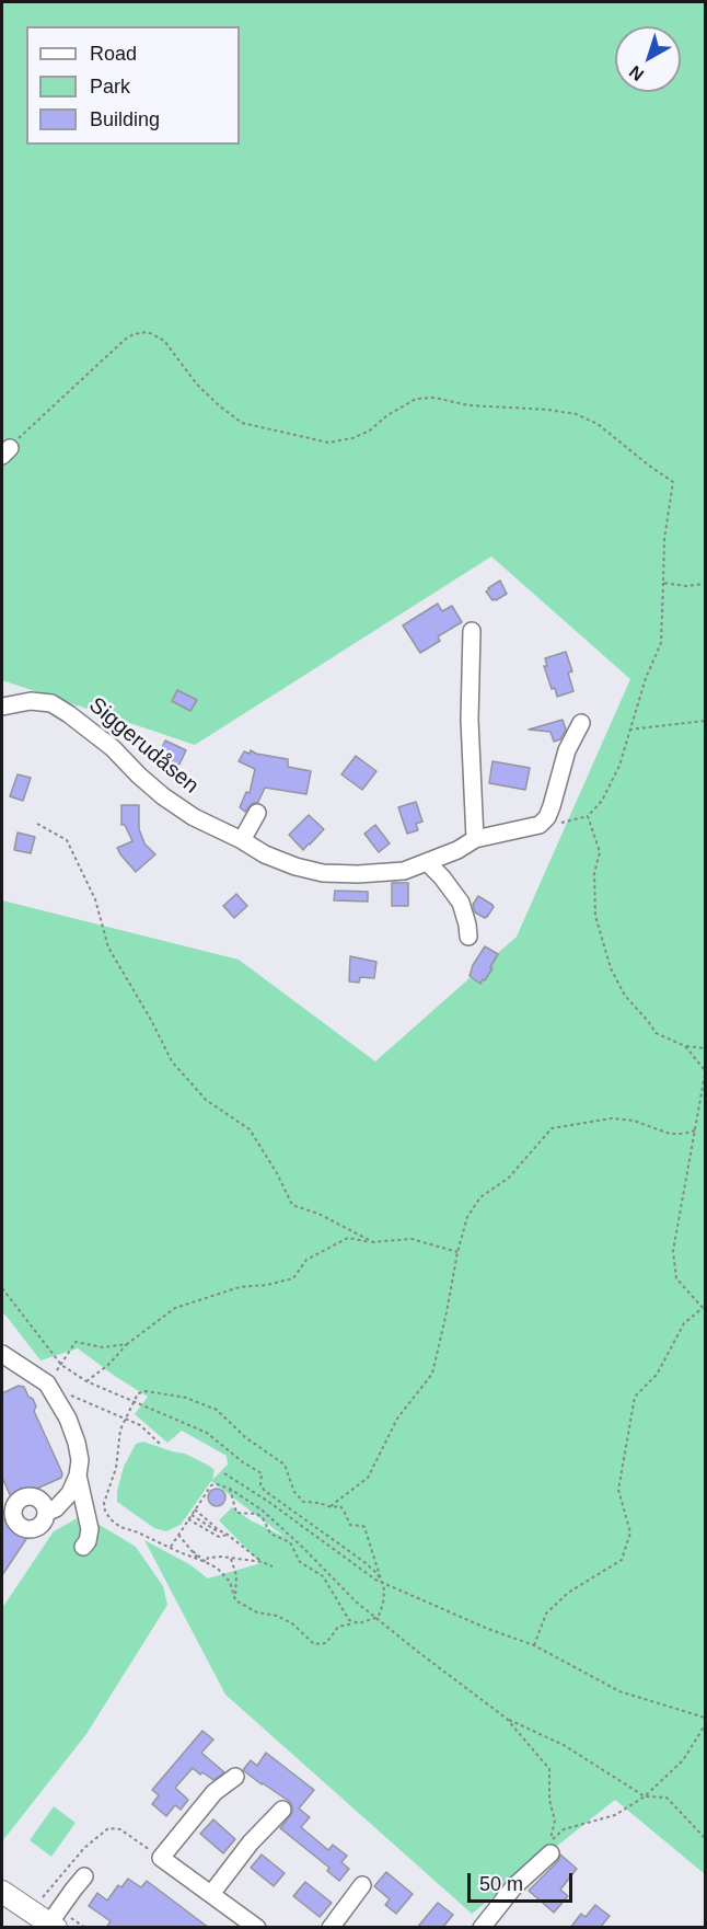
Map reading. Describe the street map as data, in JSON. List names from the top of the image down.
{
  "streets": {
    "street": ["Siggerudåsen"]
  },
  "legend": ["Road", "Park", "Building"],
  "scale_bar": "50 m",
  "north": "bottom left"
}
